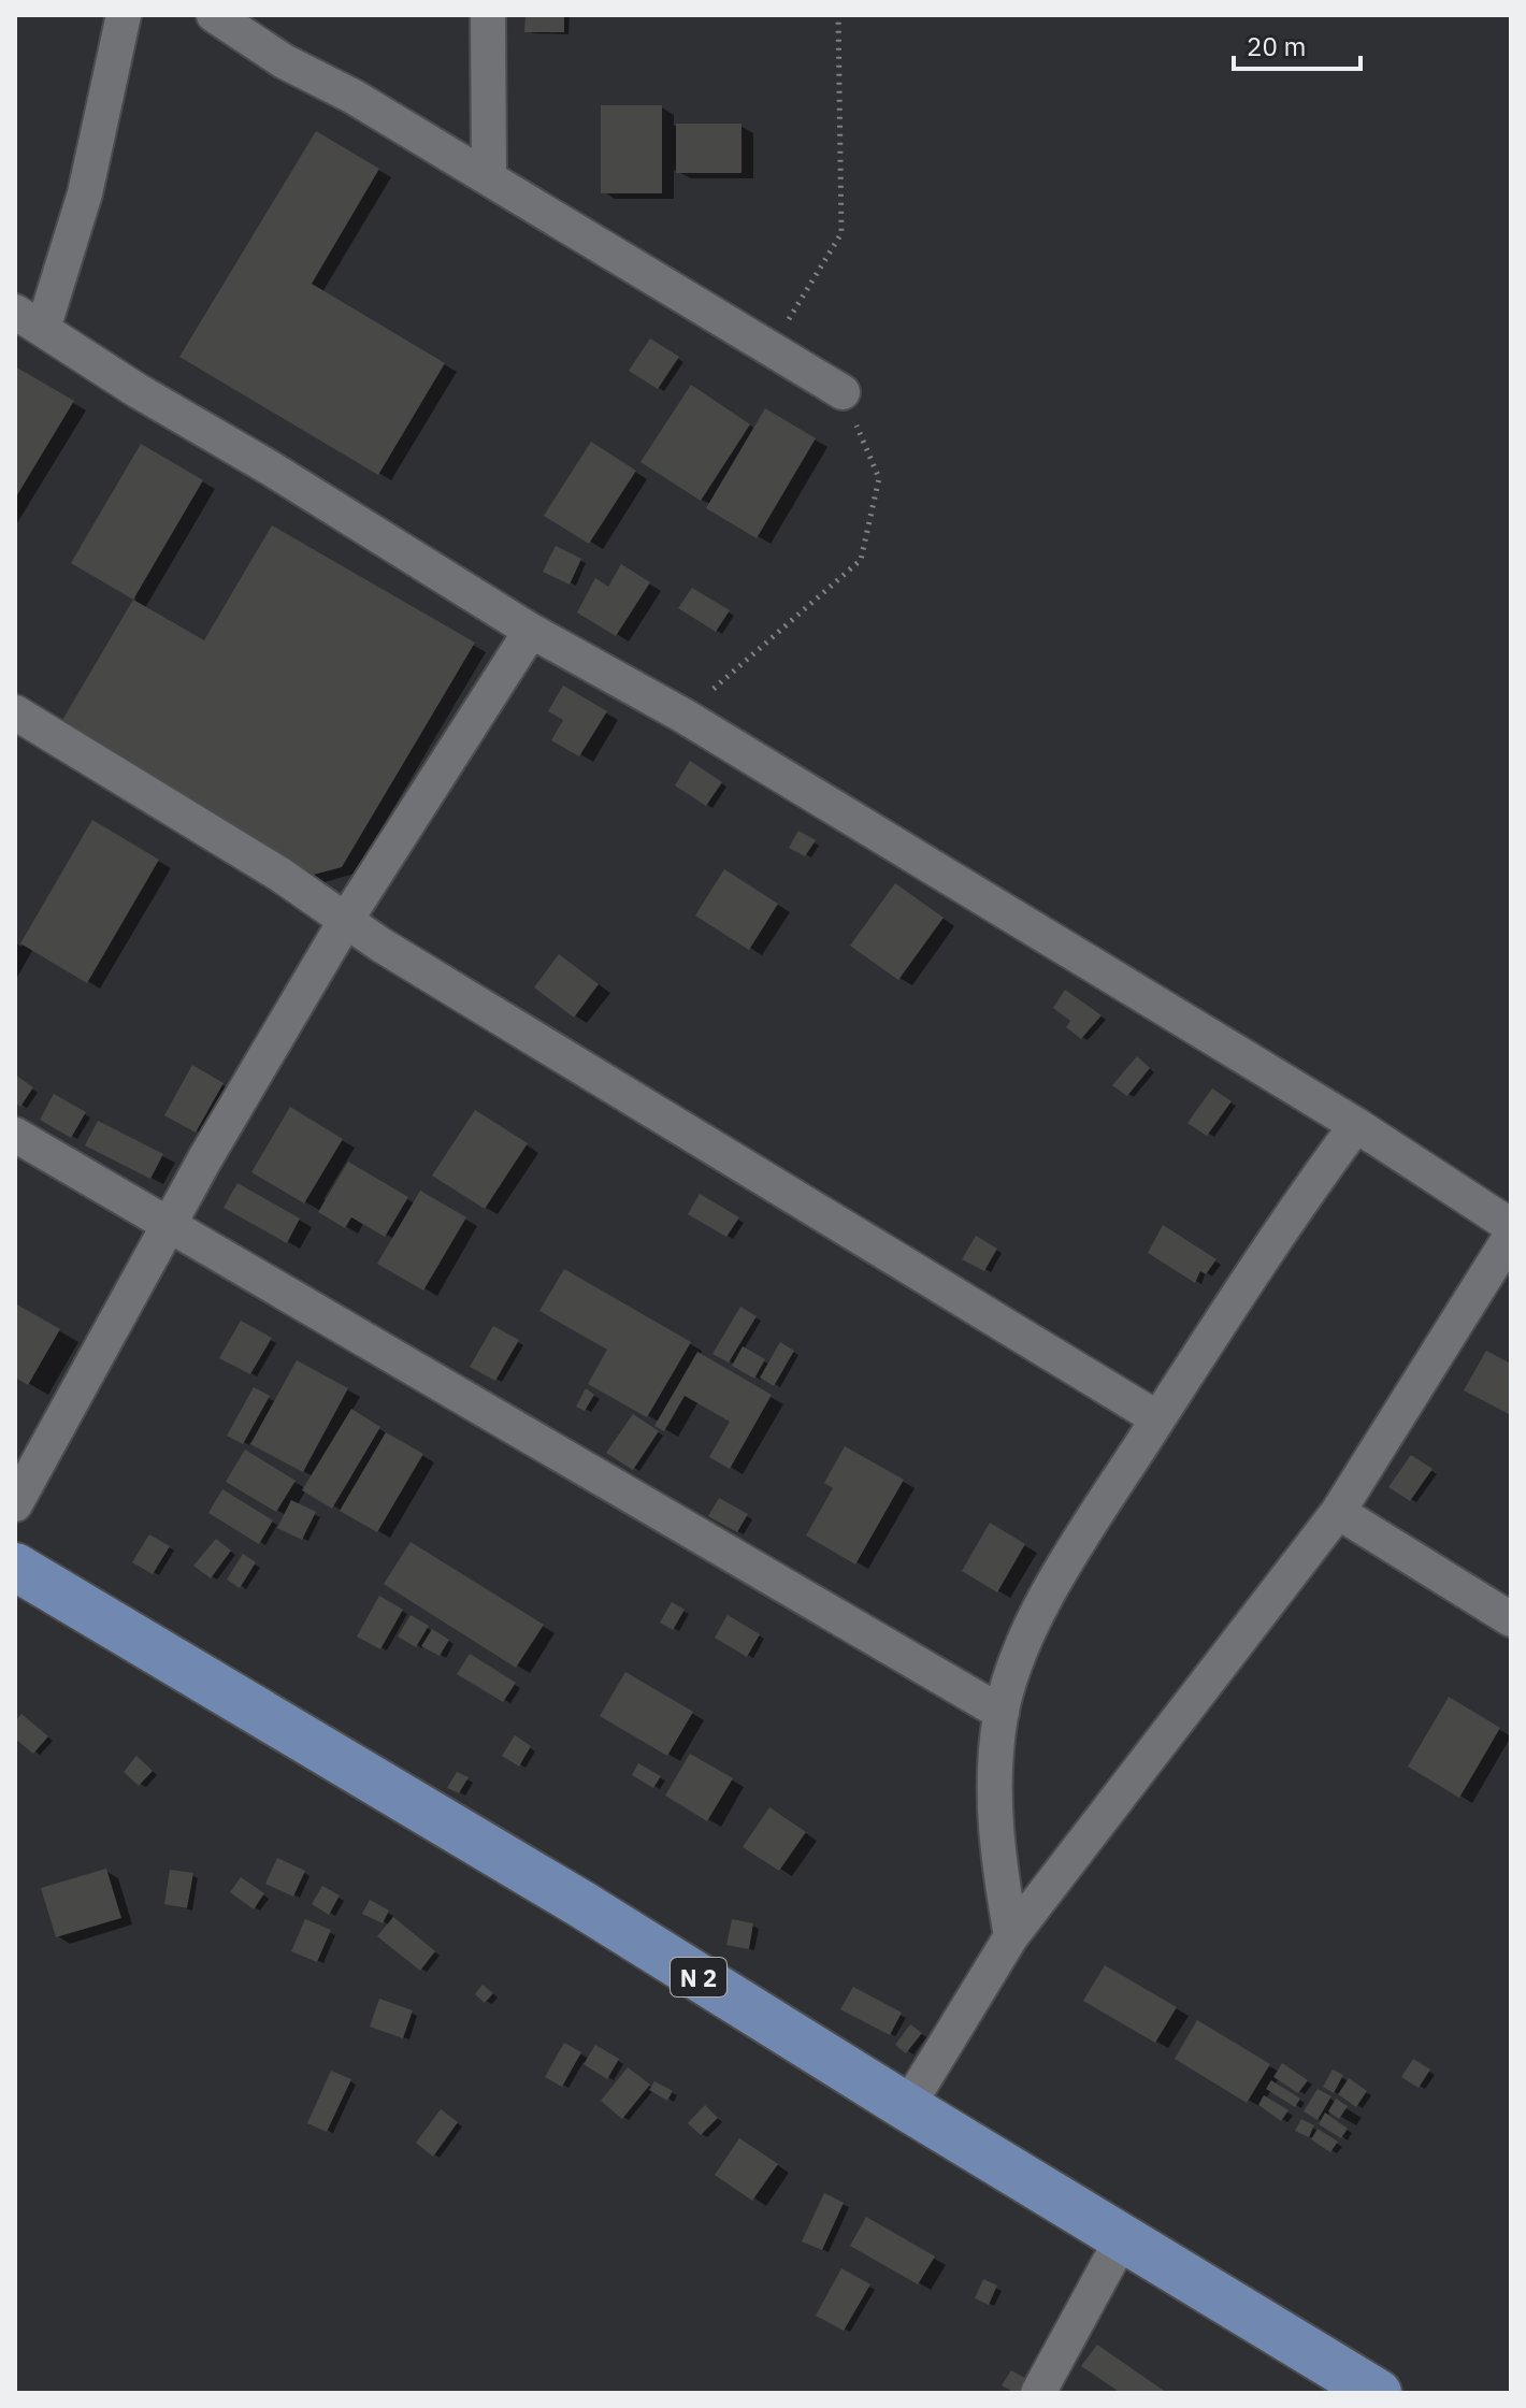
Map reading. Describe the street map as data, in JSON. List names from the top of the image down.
{
  "streets": {
    "main road": ["N 2"]
  },
  "scale_bar": "20 m"
}
